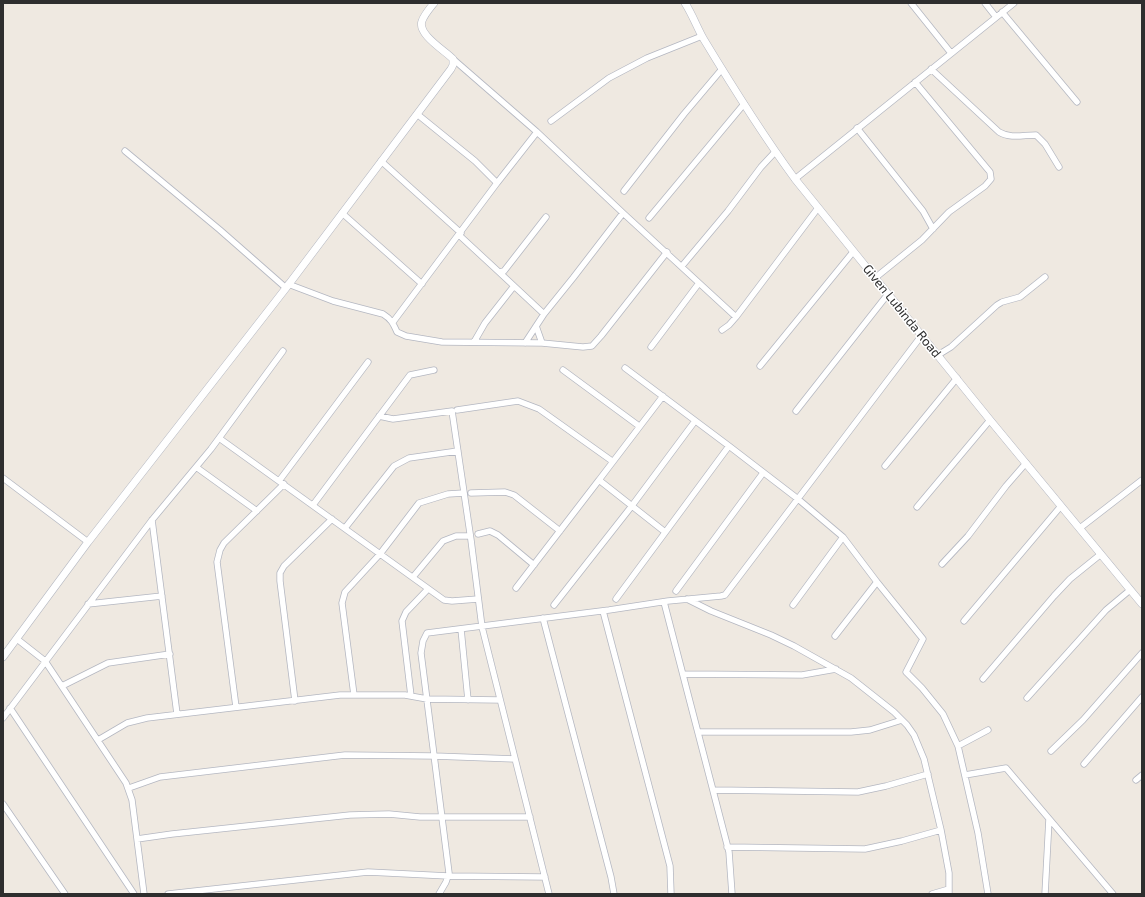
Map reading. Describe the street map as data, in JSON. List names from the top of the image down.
{
  "streets": {
    "street": ["Given Lubinda Road"]
  }
}
